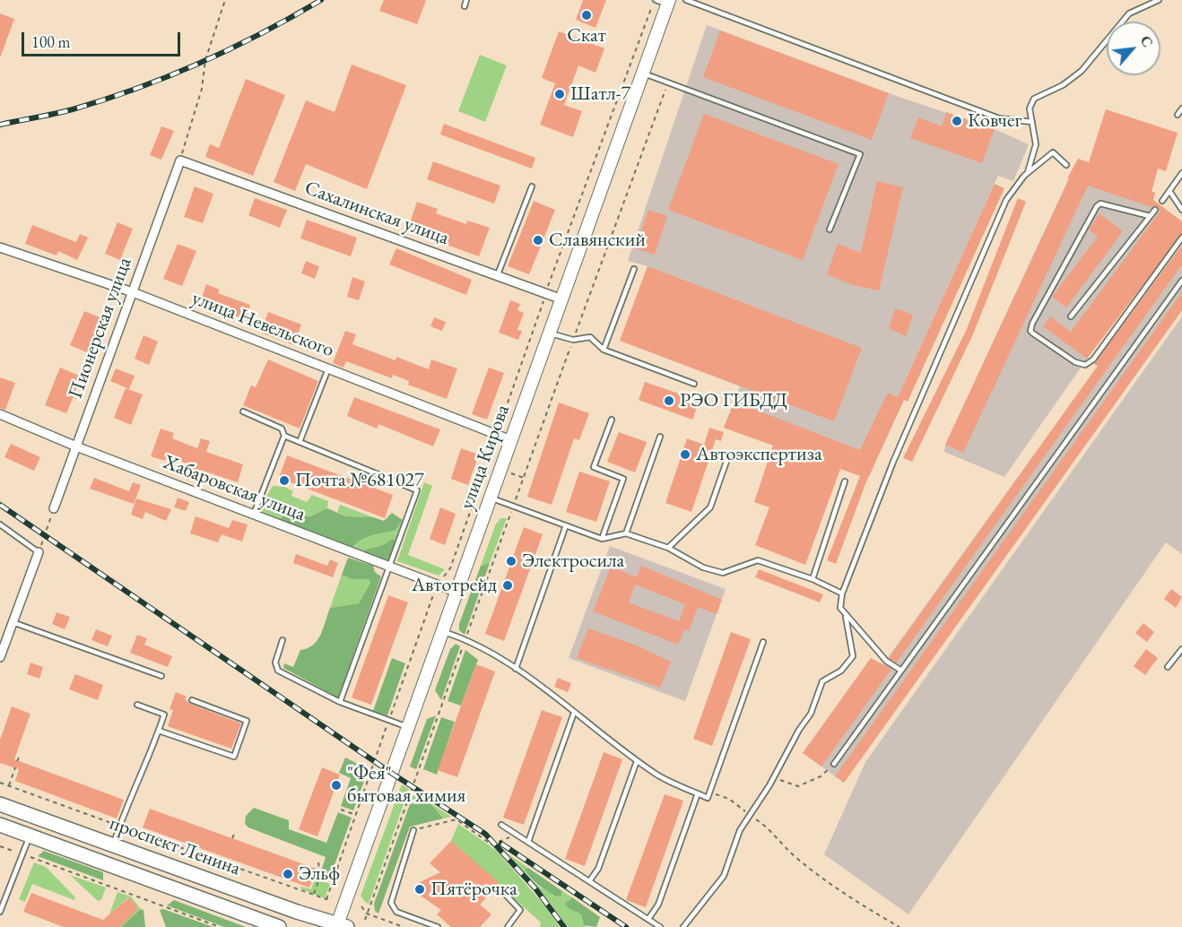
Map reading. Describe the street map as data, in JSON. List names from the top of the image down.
{
  "streets": {
    "main road": ["улица Кирова", "проспект Ленина"],
    "street": [
      "Сахалинская улица",
      "улица Невельского",
      "Пионерская улица",
      "Хабаровская улица"
    ]
  },
  "crossings": [
    ["Сахалинская улица", "Пионерская улица"],
    ["Сахалинская улица", "улица Кирова"],
    ["улица Невельского", "Пионерская улица"],
    ["улица Невельского", "улица Кирова"],
    ["Пионерская улица", "Хабаровская улица"],
    ["улица Кирова", "Хабаровская улица"],
    ["улица Кирова", "проспект Ленина"]
  ],
  "places": [
    "Скат",
    "Шатл-7",
    "Ковчег",
    "Славянский",
    "РЭО ГИБДД",
    "Автоэкспертиза",
    "Почта №681027",
    "Электросила",
    "Автотрейд",
    "\"Фея\" бытовая химия",
    "Эльф",
    "Пятёрочка"
  ],
  "scale_bar": "100 m",
  "north": "top right"
}
